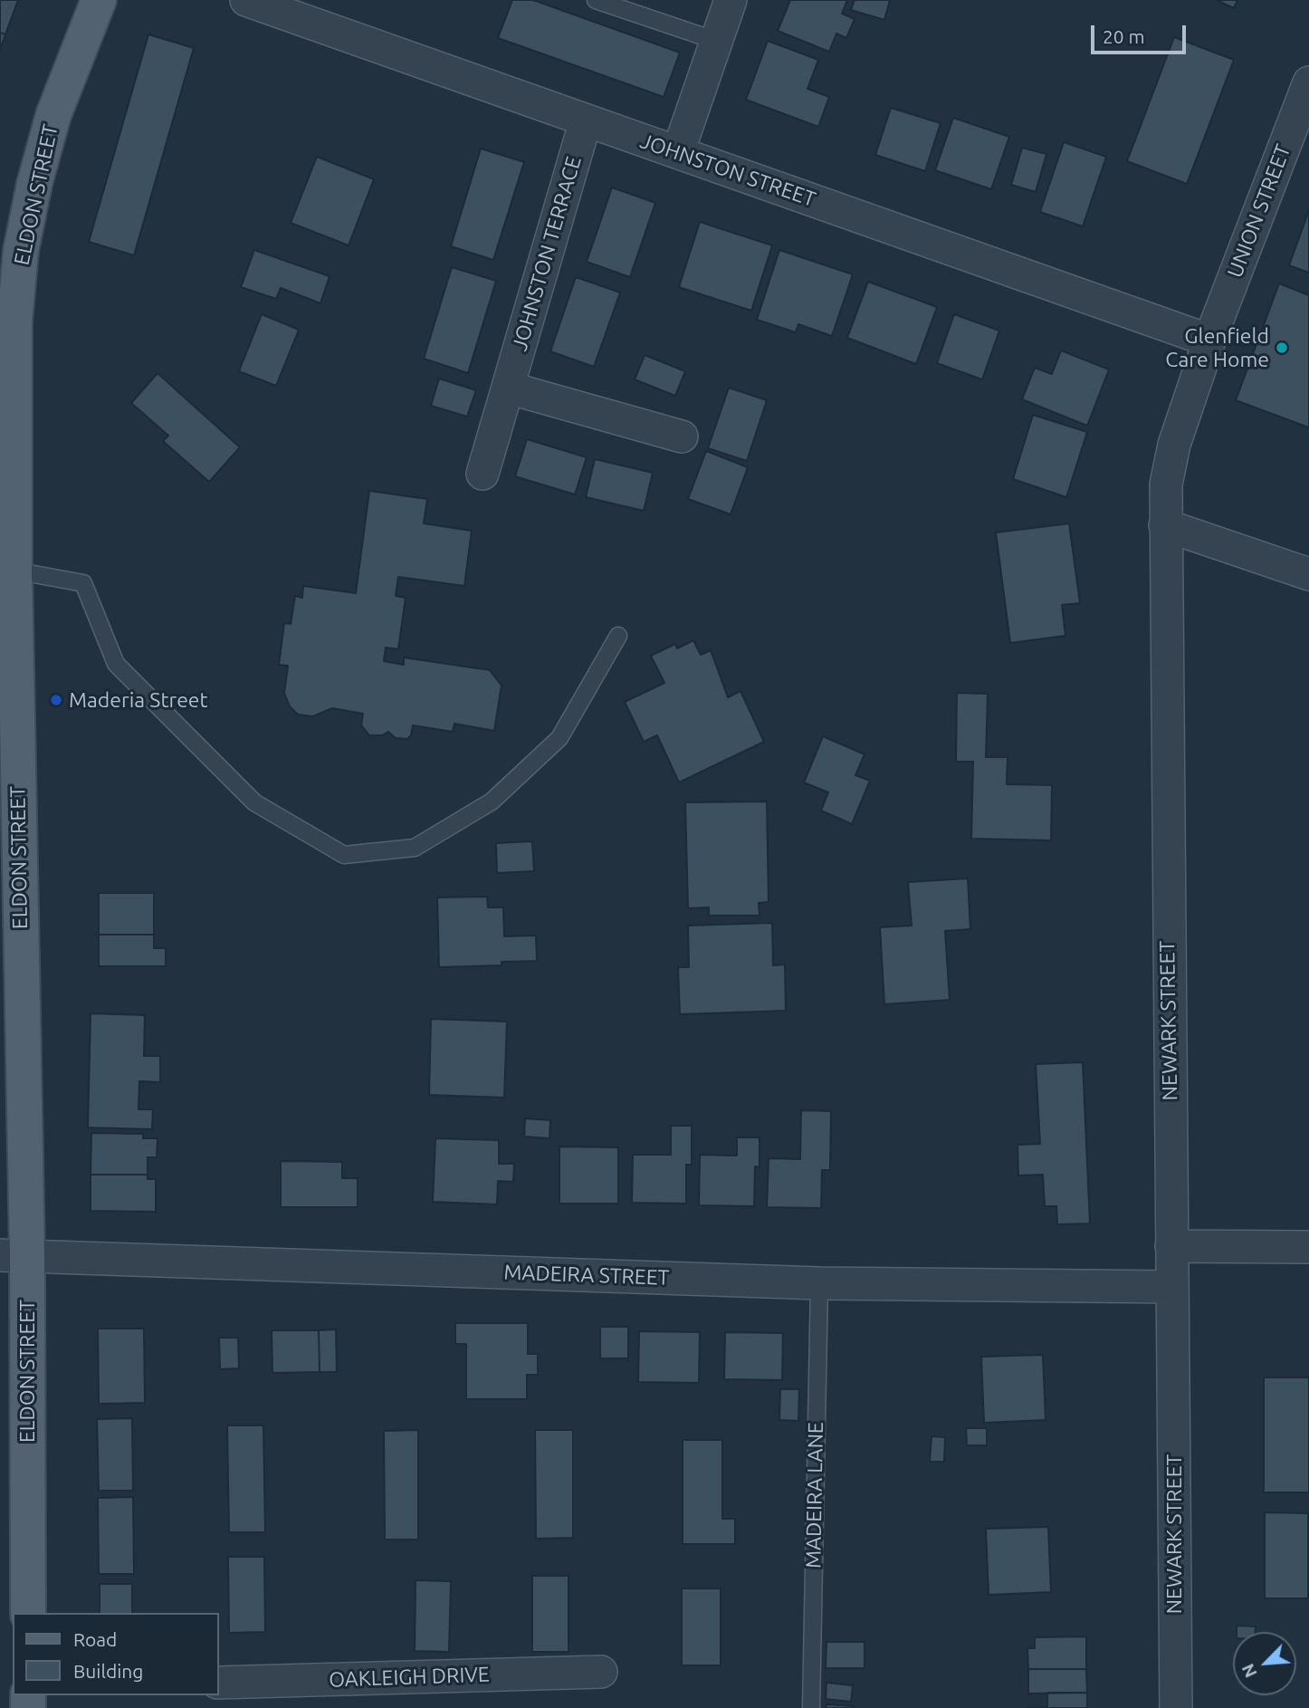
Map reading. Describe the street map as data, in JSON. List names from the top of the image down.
{
  "streets": {
    "main road": ["ELDON STREET"],
    "street": [
      "JOHNSTON STREET",
      "UNION STREET",
      "JOHNSTON TERRACE",
      "NEWARK STREET",
      "MADEIRA STREET",
      "OAKLEIGH DRIVE"
    ],
    "lane": ["MADEIRA LANE"]
  },
  "crossings": [
    ["JOHNSTON STREET", "UNION STREET"],
    ["JOHNSTON STREET", "JOHNSTON TERRACE"],
    ["JOHNSTON STREET", "NEWARK STREET"],
    ["ELDON STREET", "MADEIRA STREET"],
    ["UNION STREET", "NEWARK STREET"],
    ["NEWARK STREET", "MADEIRA STREET"],
    ["MADEIRA STREET", "MADEIRA LANE"]
  ],
  "places": ["Glenfield Care Home", "Maderia Street"],
  "legend": ["Road", "Building"],
  "scale_bar": "20 m",
  "north": "bottom left"
}
